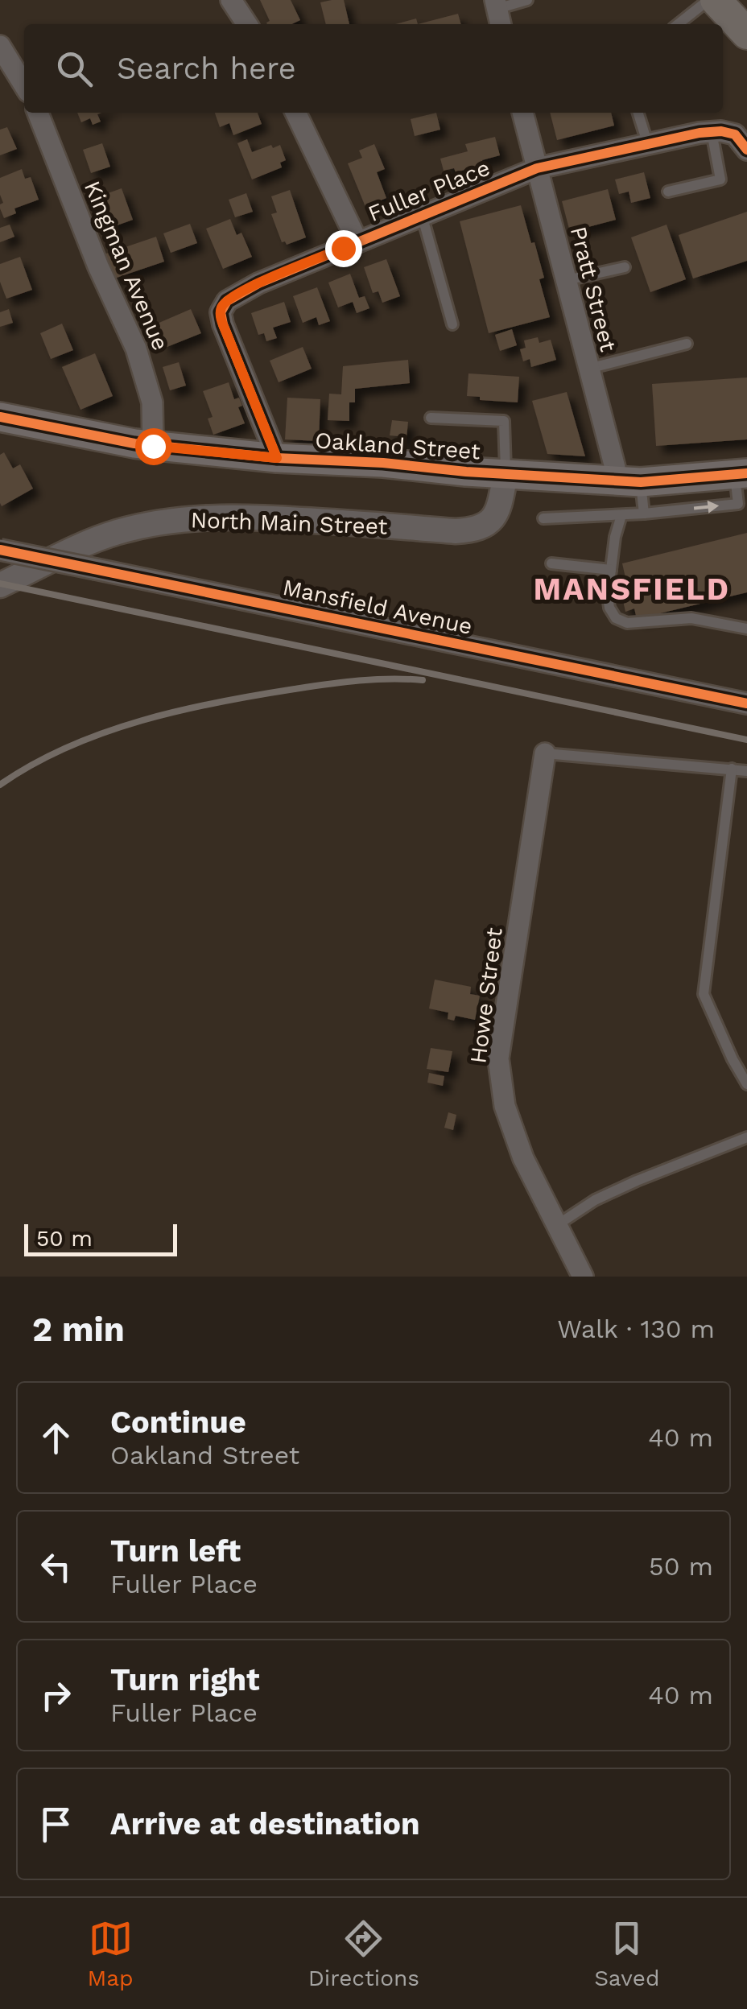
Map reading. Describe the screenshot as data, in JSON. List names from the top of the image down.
{
  "streets": {
    "main road": ["Oakland Street"],
    "street": [
      "Fuller Place",
      "Kingman Avenue",
      "Pratt Street",
      "North Main Street",
      "Mansfield Avenue",
      "Howe Street"
    ]
  },
  "crossings": [
    ["Fuller Place", "Pratt Street"],
    ["Fuller Place", "Oakland Street"],
    ["Kingman Avenue", "Oakland Street"],
    ["Pratt Street", "Oakland Street"],
    ["Oakland Street", "North Main Street"]
  ],
  "districts": ["MANSFIELD"],
  "scale_bar": "50 m",
  "page": {
    "search": "Search here",
    "scale": "50 m",
    "heading": ["2 min", "Walk · 130 m"],
    "list": [
      ["Continue", "Oakland Street", "40 m"],
      ["Turn left", "Fuller Place", "50 m"],
      ["Turn right", "Fuller Place", "40 m"],
      "Arrive at destination"
    ],
    "nav": ["Map", "Directions", "Saved"]
  }
}
